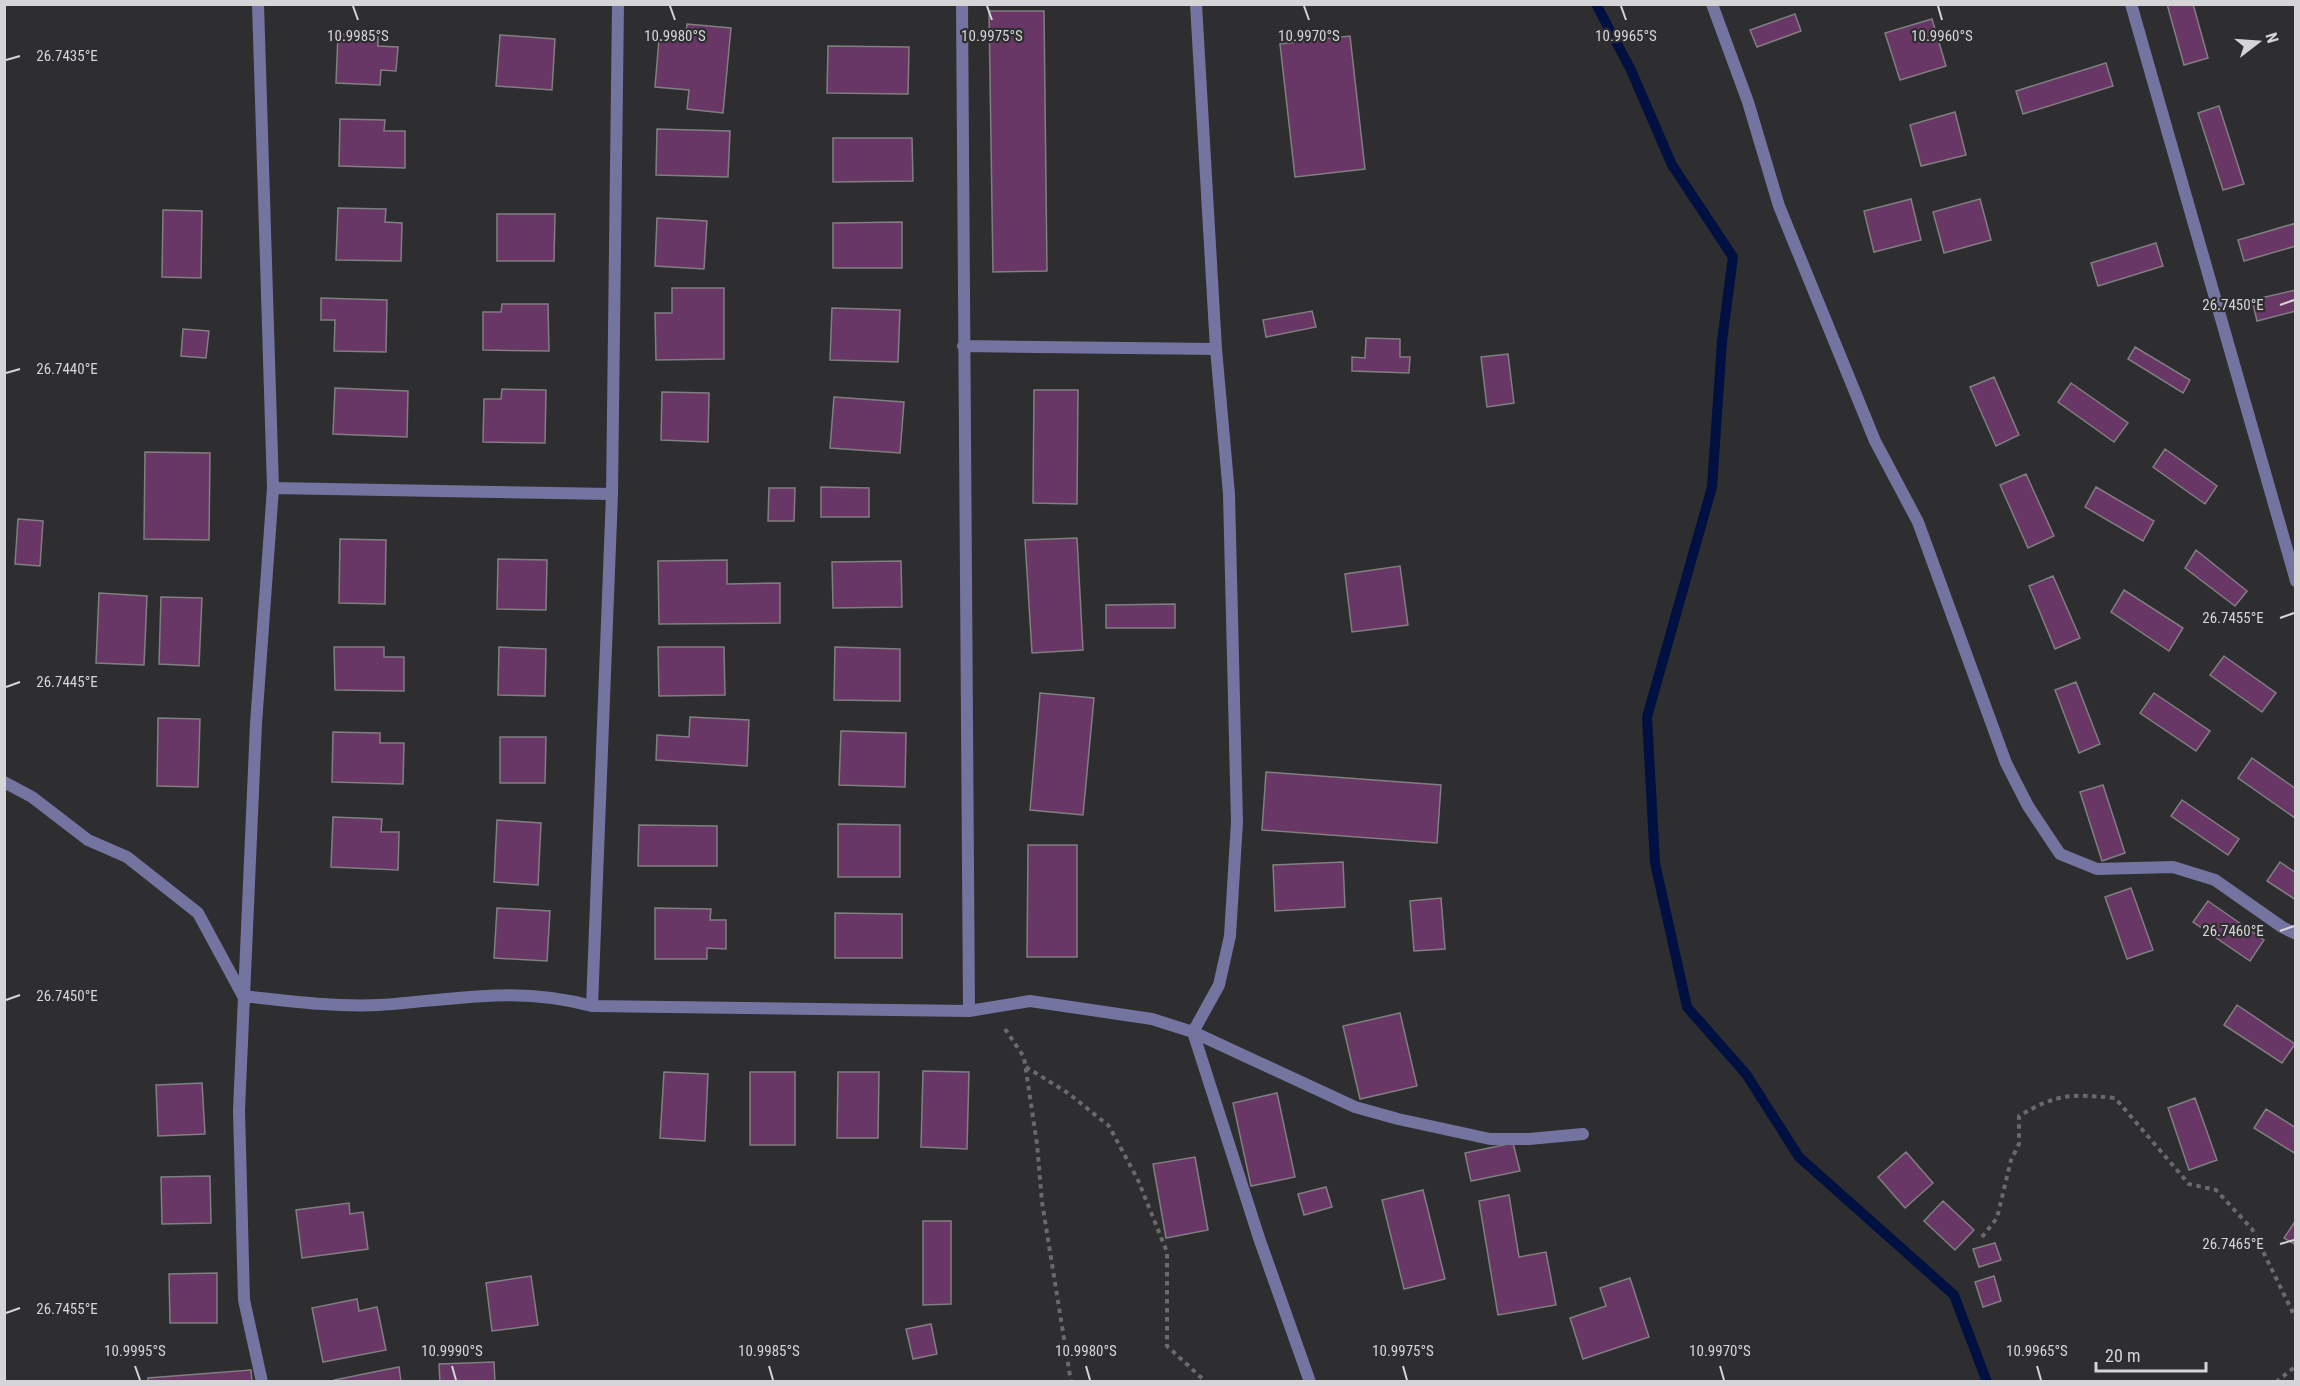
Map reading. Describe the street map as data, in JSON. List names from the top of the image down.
{
  "scale_bar": "20 m",
  "north": "right",
  "coordinates": [
    "10.9985°S",
    "10.9980°S",
    "10.9975°S",
    "10.9970°S",
    "10.9965°S",
    "10.9960°S",
    "26.7435°E",
    "26.7450°E",
    "26.7440°E",
    "26.7455°E",
    "26.7445°E",
    "26.7460°E",
    "26.7465°E",
    "10.9995°S",
    "10.9990°S"
  ]
}
